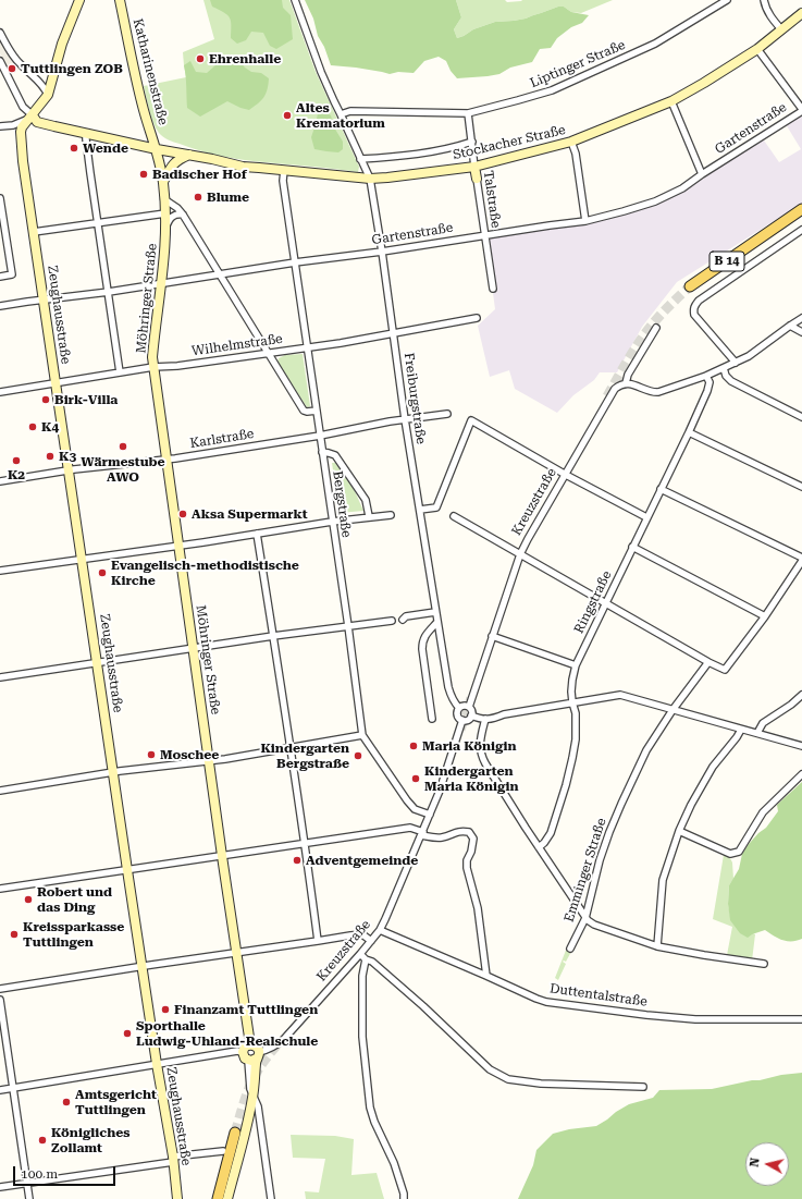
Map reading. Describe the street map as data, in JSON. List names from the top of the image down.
{
  "streets": {
    "main road": ["B 14"],
    "street": [
      "Liptinger Straße",
      "Katharinenstraße",
      "Gartenstraße",
      "Stockacher Straße",
      "Talstraße",
      "Möhringer Straße",
      "Zeughausstraße",
      "Wilhelmstraße",
      "Freiburgstraße",
      "Karlstraße",
      "Kreuzstraße",
      "Bergstraße",
      "Ringstraße",
      "Emminger Straße",
      "Duttentalstraße"
    ]
  },
  "crossings": [
    ["Liptinger Straße", "Talstraße"],
    ["Katharinenstraße", "Stockacher Straße"],
    ["Katharinenstraße", "Möhringer Straße"],
    ["Gartenstraße", "Talstraße"],
    ["Gartenstraße", "Möhringer Straße"],
    ["Gartenstraße", "Zeughausstraße"],
    ["Gartenstraße", "Freiburgstraße"],
    ["Gartenstraße", "Bergstraße"],
    ["Stockacher Straße", "Talstraße"],
    ["Stockacher Straße", "Möhringer Straße"],
    ["Stockacher Straße", "Zeughausstraße"],
    ["Stockacher Straße", "Freiburgstraße"],
    ["Stockacher Straße", "Bergstraße"],
    ["Möhringer Straße", "Wilhelmstraße"],
    ["Möhringer Straße", "Karlstraße"],
    ["Möhringer Straße", "Kreuzstraße"],
    ["Zeughausstraße", "Wilhelmstraße"],
    ["Zeughausstraße", "Karlstraße"],
    ["Wilhelmstraße", "Freiburgstraße"],
    ["Wilhelmstraße", "Bergstraße"],
    ["Freiburgstraße", "Karlstraße"],
    ["Freiburgstraße", "Kreuzstraße"],
    ["Karlstraße", "Bergstraße"],
    ["Kreuzstraße", "Bergstraße"],
    ["Kreuzstraße", "Duttentalstraße"]
  ],
  "places": [
    "Ehrenhalle",
    "Tuttlingen ZOB",
    "Altes Krematorium",
    "Wende",
    "Badischer Hof",
    "Blume",
    "Birk-Villa",
    "K4",
    "Wärmestube AWO",
    "K3",
    "K2",
    "Aksa Supermarkt",
    "Evangelisch-methodistische Kirche",
    "Maria Königin",
    "Moschee",
    "Kindergarten Bergstraße",
    "Kindergarten Maria Königin",
    "Adventgemeinde",
    "Robert und das Ding",
    "Kreissparkasse Tuttlingen",
    "Finanzamt Tuttlingen",
    "Sporthalle Ludwig-Uhland-Realschule",
    "Amtsgericht Tuttlingen",
    "Königliches Zollamt"
  ],
  "scale_bar": "100 m",
  "north": "left"
}
